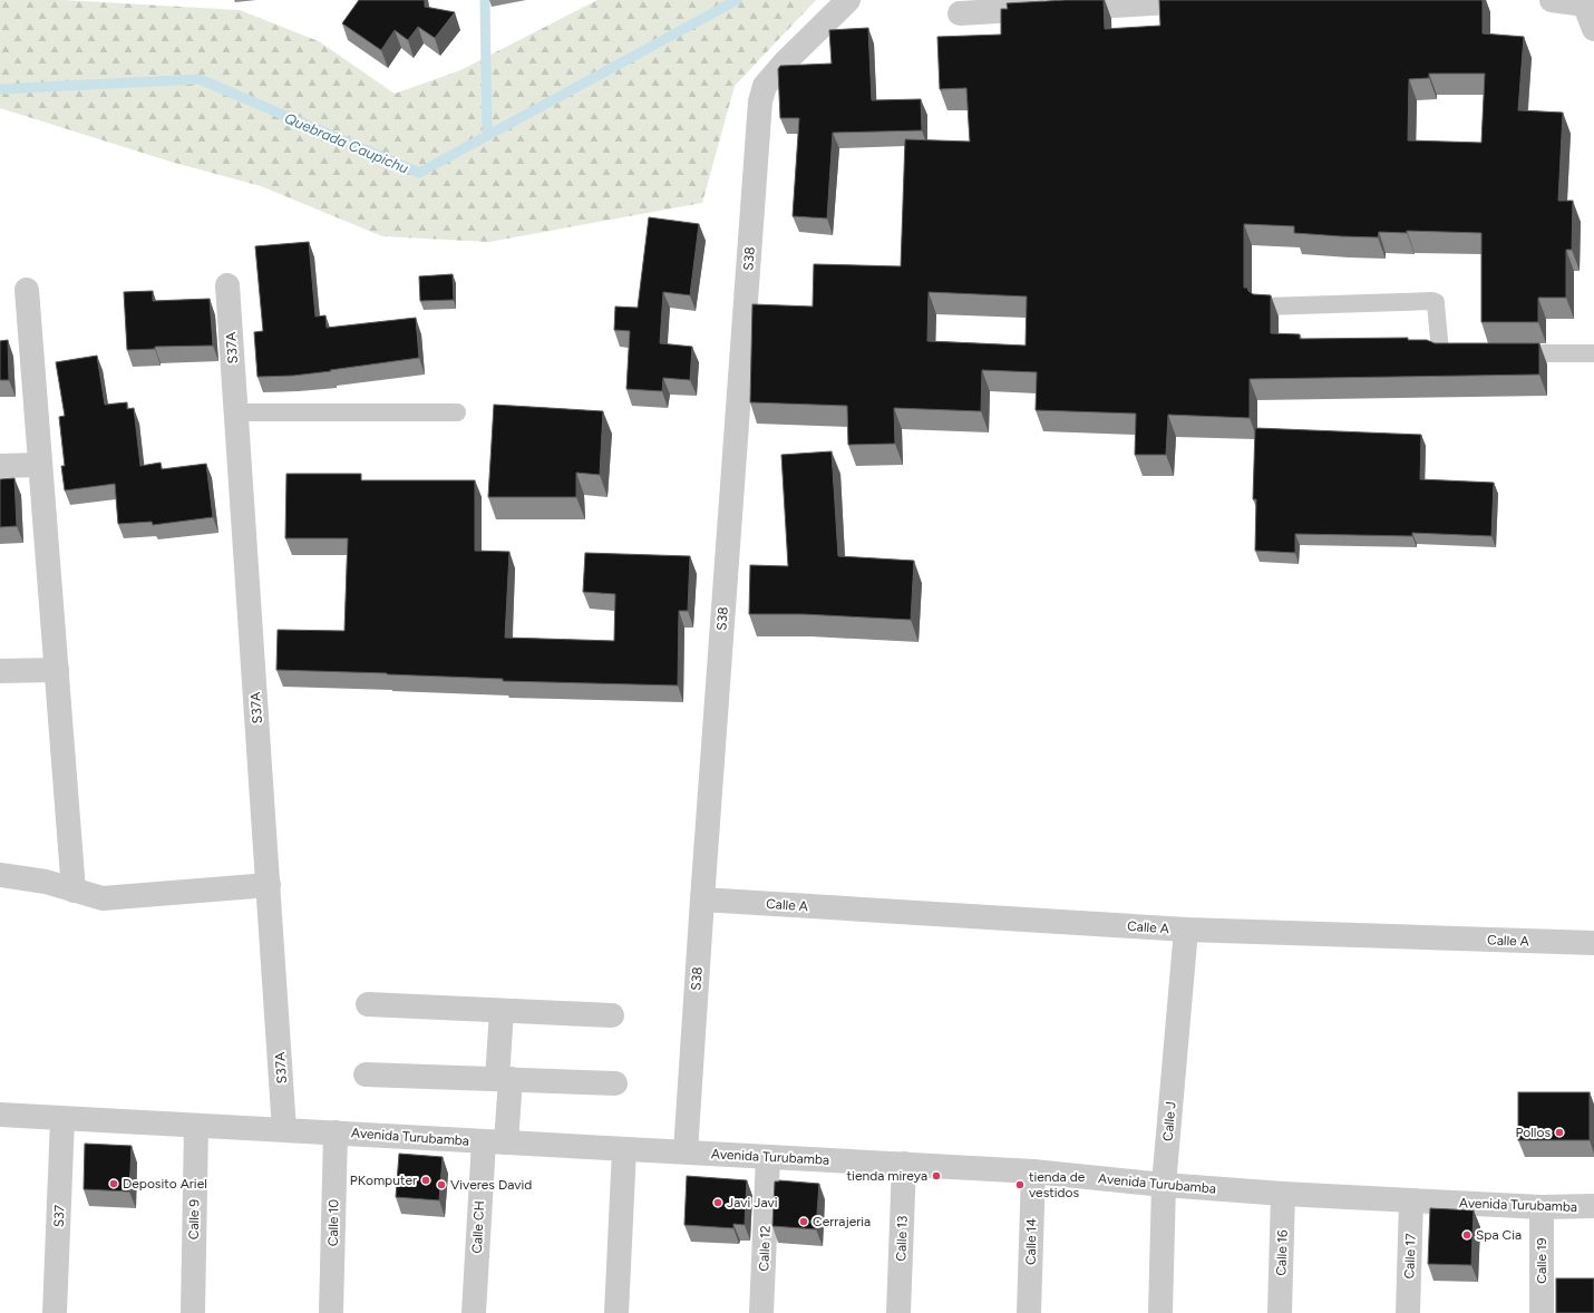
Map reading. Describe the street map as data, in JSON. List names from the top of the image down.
{
  "streets": {
    "street": [
      "S38",
      "S37A",
      "Calle A",
      "Calle J",
      "Avenida Turubamba",
      "S37",
      "Calle 9",
      "Calle 10",
      "Calle CH",
      "Calle 13",
      "Calle 14",
      "Calle 12",
      "Calle 16",
      "Calle 17",
      "Calle 19"
    ]
  },
  "crossings": [
    ["S38", "Calle A"],
    ["S38", "Avenida Turubamba"],
    ["S37A", "Avenida Turubamba"],
    ["Calle A", "Calle J"],
    ["Calle J", "Avenida Turubamba"],
    ["Avenida Turubamba", "S37"],
    ["Avenida Turubamba", "Calle 9"],
    ["Avenida Turubamba", "Calle 10"],
    ["Avenida Turubamba", "Calle CH"],
    ["Avenida Turubamba", "Calle 13"],
    ["Avenida Turubamba", "Calle 14"],
    ["Avenida Turubamba", "Calle 12"],
    ["Avenida Turubamba", "Calle 16"],
    ["Avenida Turubamba", "Calle 17"],
    ["Avenida Turubamba", "Calle 19"]
  ],
  "water": ["Quebrada Caupichu"],
  "places": [
    "Pollos",
    "tienda mireya",
    "PKomputer",
    "Deposito Ariel",
    "Viveres David",
    "tienda de vestidos",
    "Javi Javi",
    "Cerrajeria",
    "Spa Cia"
  ]
}
